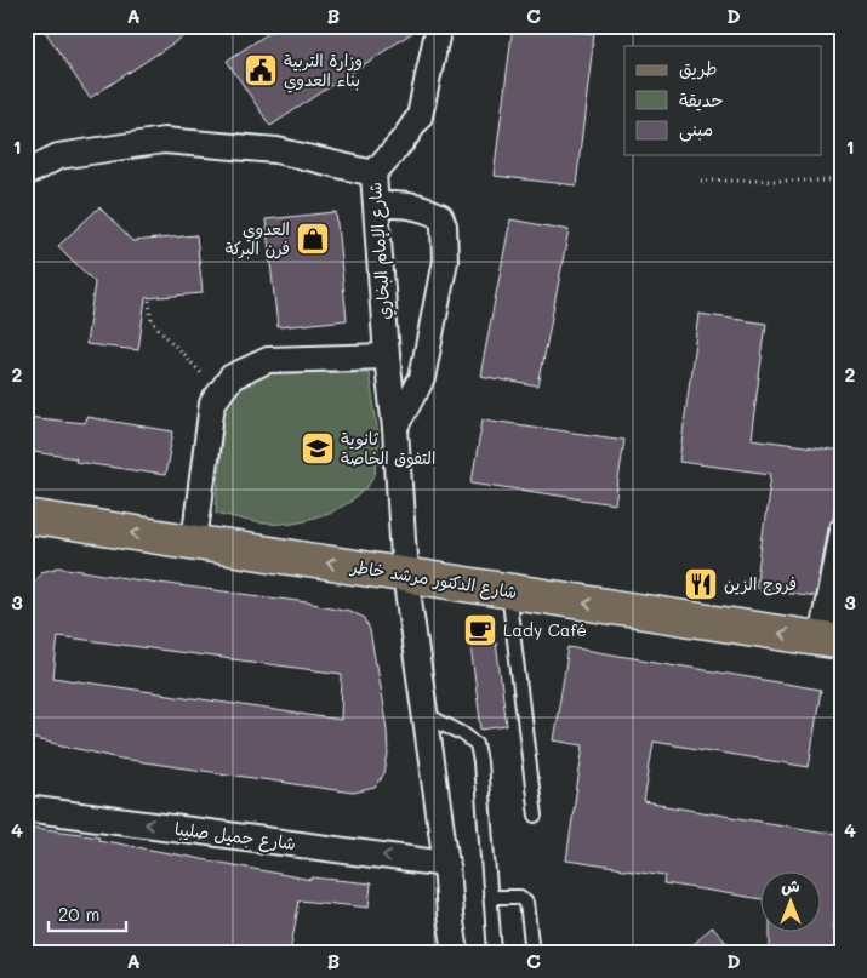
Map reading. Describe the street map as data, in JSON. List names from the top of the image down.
{
  "streets": {
    "main road": ["شارع الدكتور مرشد خاطر"],
    "street": ["شارع الإمام البخاري", "شارع جميل صليبا"]
  },
  "crossings": [
    ["شارع الإمام البخاري", "شارع الدكتور مرشد خاطر"],
    ["شارع الإمام البخاري", "شارع جميل صليبا"]
  ],
  "one_way": ["شارع الدكتور مرشد خاطر", "شارع جميل صليبا"],
  "places": {
    "public building": ["وزارة التربية بناء العدوي"],
    "shop": ["العدوي فرن البركة"],
    "school or university": ["ثانوية التفوق الخاصة"],
    "restaurant": ["فروج الزين"],
    "cafe": ["Lady Café"]
  },
  "legend": ["طريق", "حديقة", "مبنى"],
  "scale_bar": "20 m",
  "north": "top",
  "grid": {
    "columns": [
      "A",
      "B",
      "C",
      "D"
    ],
    "rows": [
      "1",
      "2",
      "3",
      "4"
    ]
  }
}
